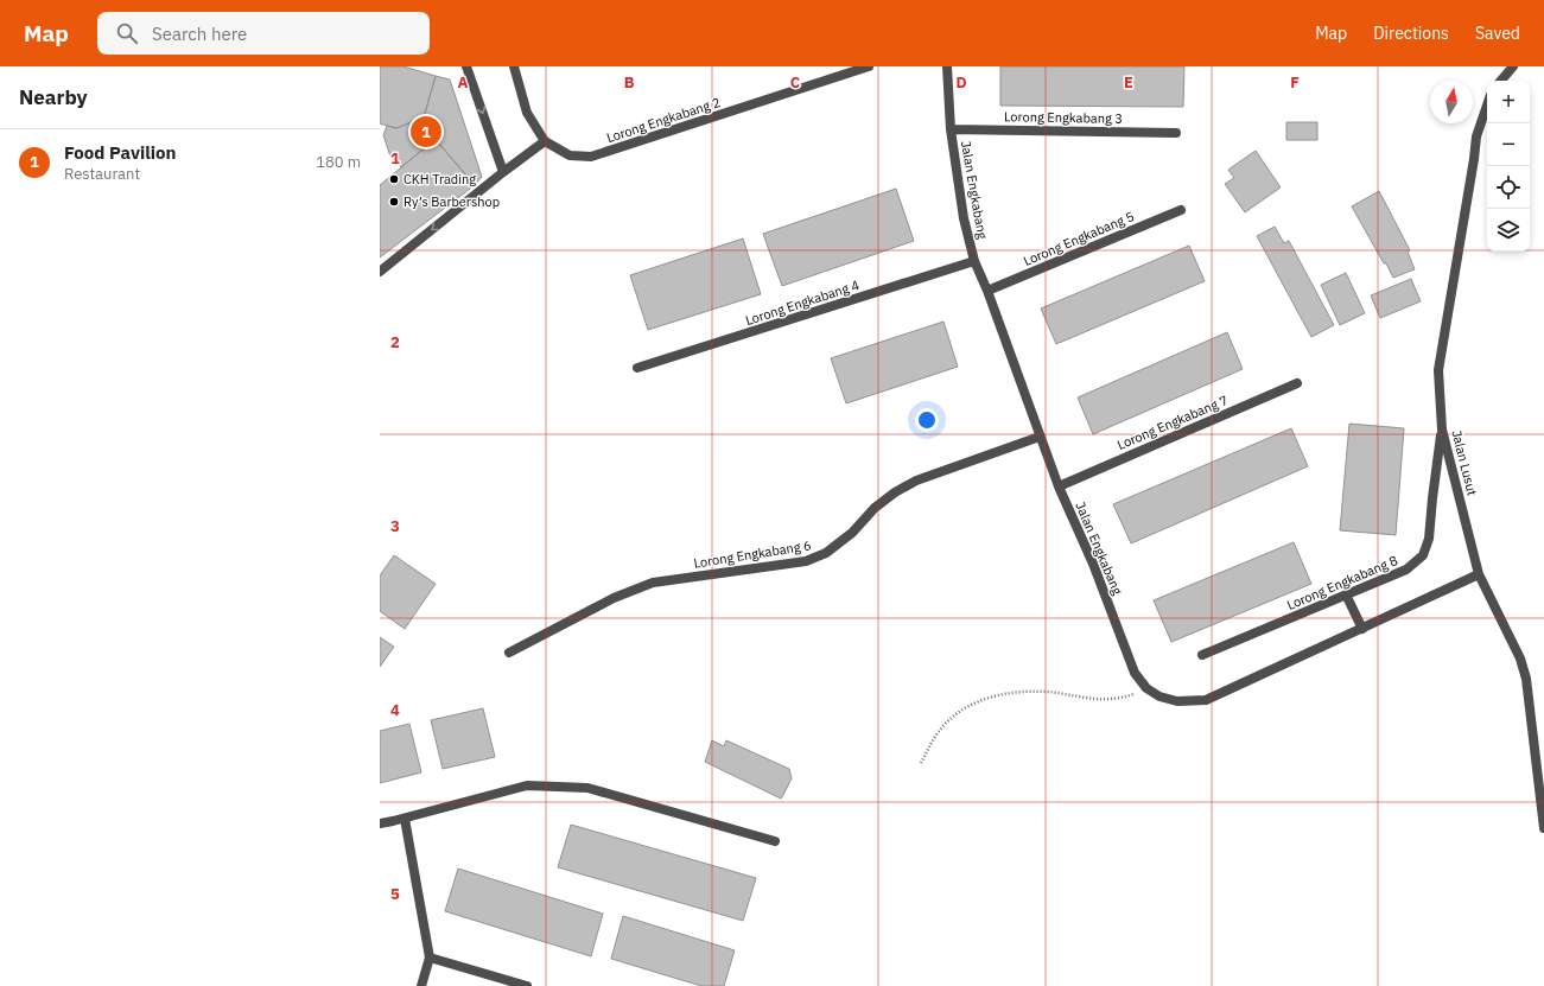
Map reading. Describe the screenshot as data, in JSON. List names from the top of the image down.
{
  "streets": {
    "street": [
      "Lorong Engkabang 3",
      "Lorong Engkabang 2",
      "Jalan Engkabang",
      "Lorong Engkabang 5",
      "Lorong Engkabang 4",
      "Lorong Engkabang 7",
      "Jalan Lusut",
      "Lorong Engkabang 6",
      "Lorong Engkabang 8"
    ]
  },
  "crossings": [
    ["Lorong Engkabang 3", "Jalan Engkabang"],
    ["Jalan Engkabang", "Lorong Engkabang 5"],
    ["Jalan Engkabang", "Lorong Engkabang 4"],
    ["Jalan Engkabang", "Lorong Engkabang 7"],
    ["Jalan Engkabang", "Jalan Lusut"],
    ["Jalan Engkabang", "Lorong Engkabang 6"],
    ["Jalan Lusut", "Lorong Engkabang 8"]
  ],
  "places": ["CKH Trading", "Ry’s Barbershop"],
  "north": "top",
  "page": {
    "header": "Map",
    "search": "Search here",
    "nav": ["Map", "Directions", "Saved"],
    "heading": "Nearby",
    "map_buttons": ["+", "−"],
    "pins": "1",
    "list": [
      {
        "mark": "1",
        "name": "Food Pavilion",
        "note": "Restaurant",
        "value": "180 m"
      }
    ]
  },
  "grid": {
    "columns": [
      "A",
      "B",
      "C",
      "D",
      "E",
      "F"
    ],
    "rows": [
      "1",
      "2",
      "3",
      "4",
      "5"
    ]
  }
}
